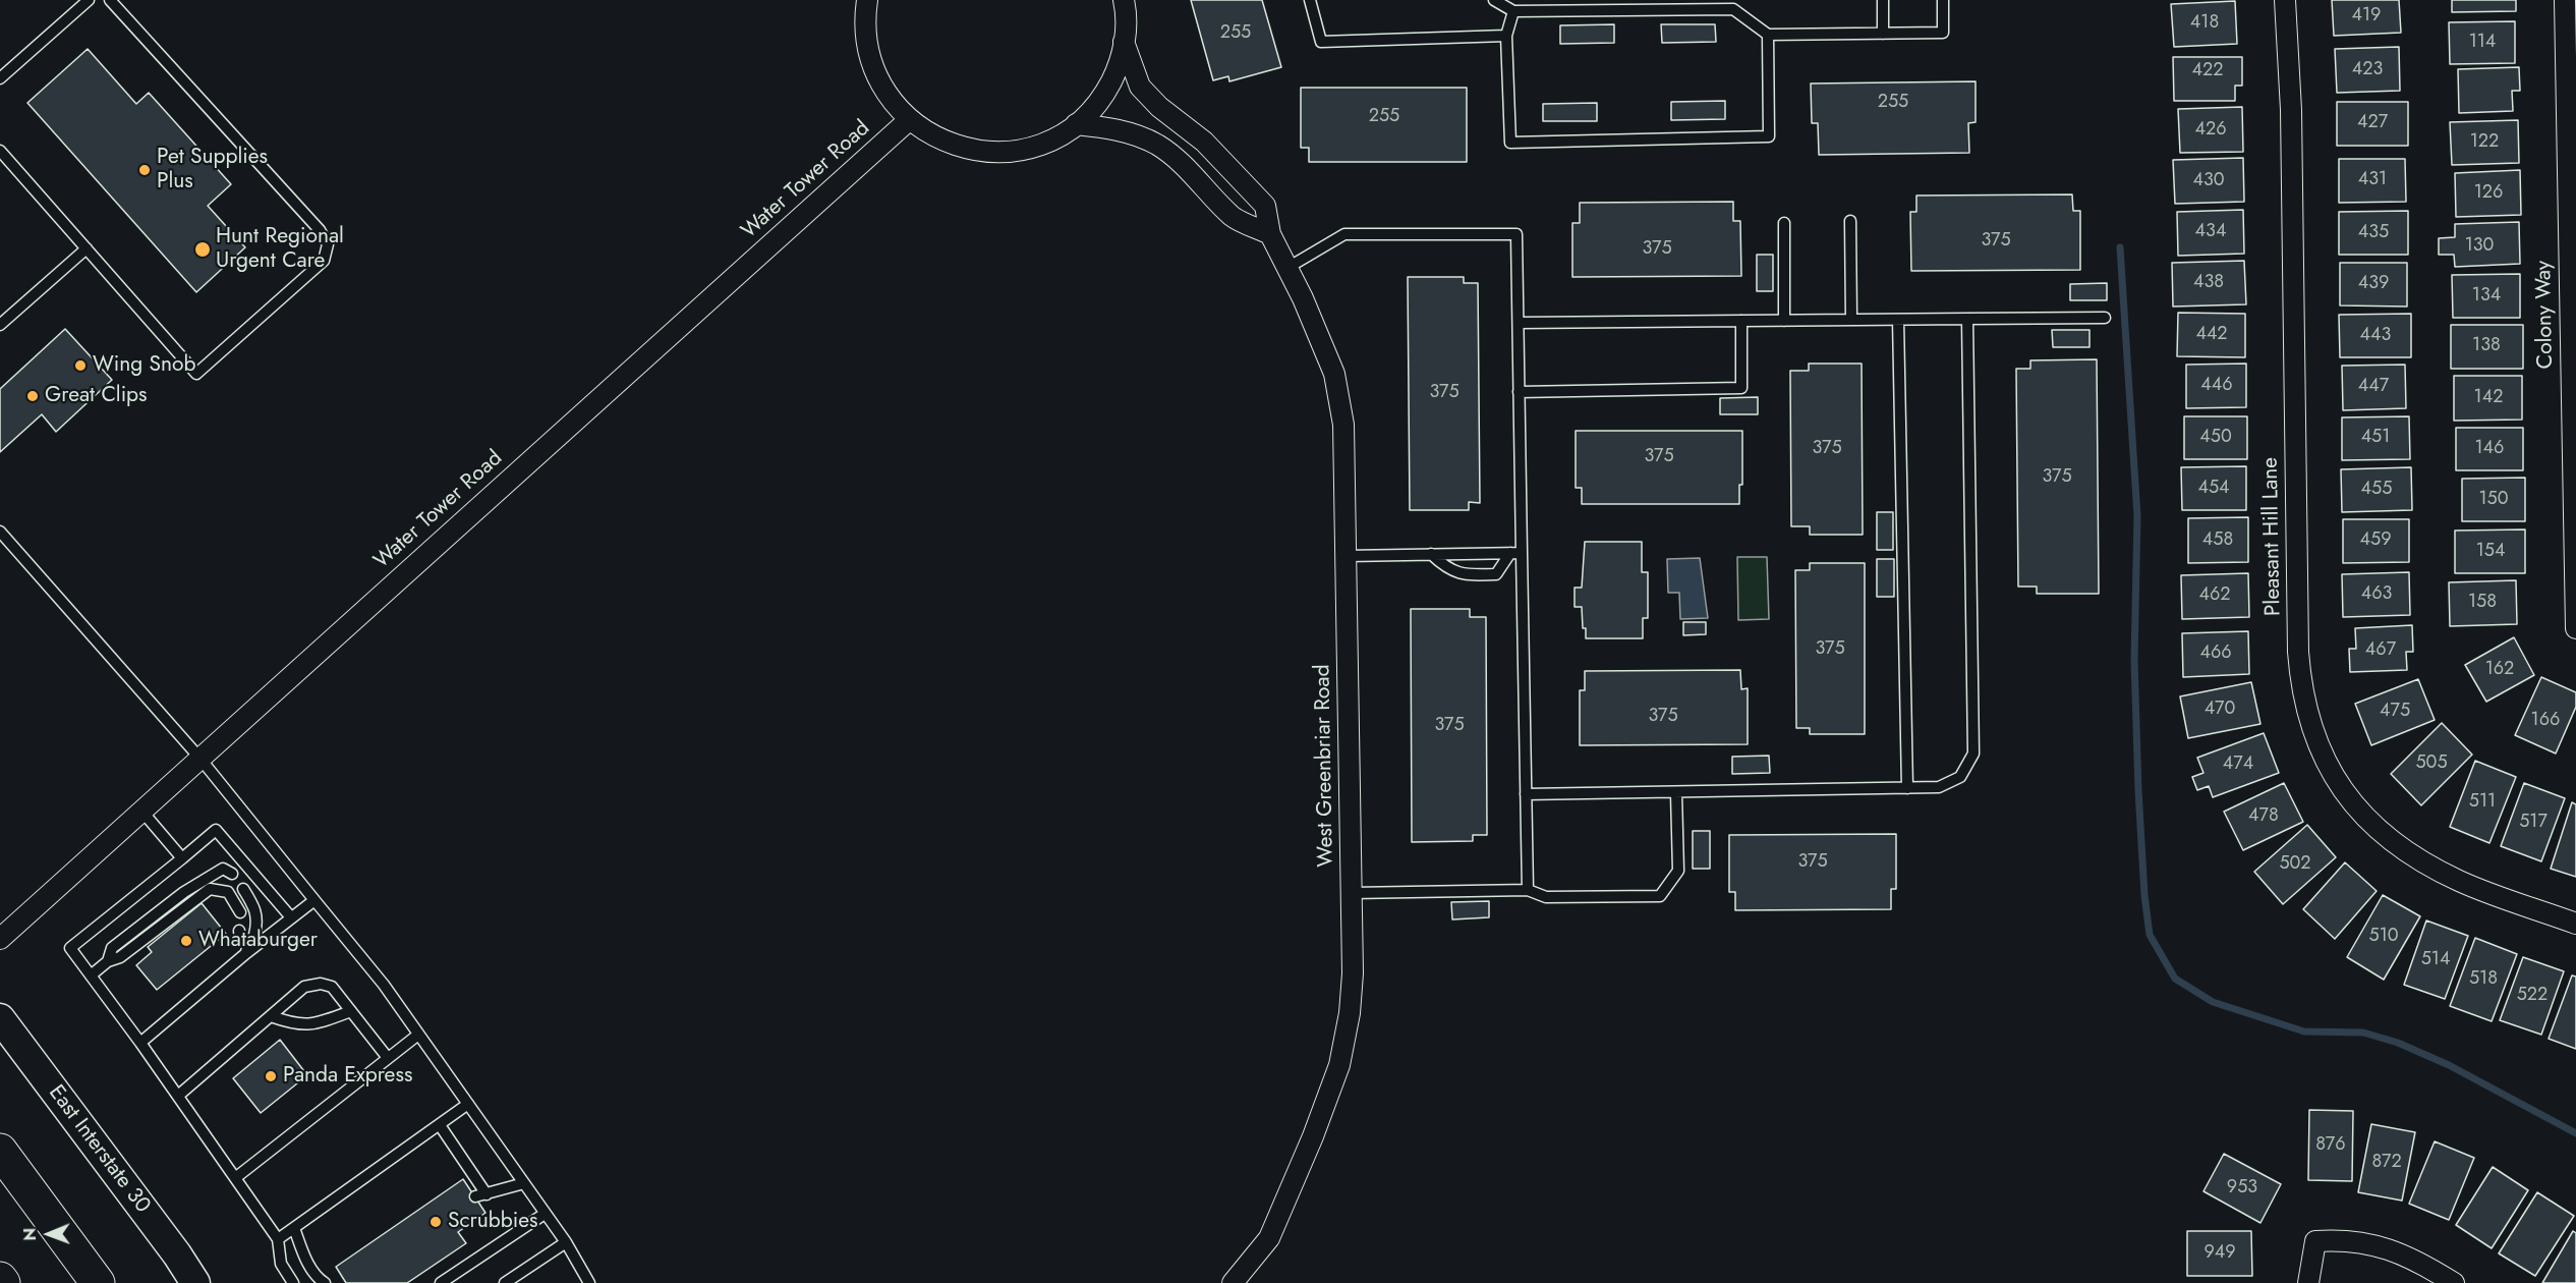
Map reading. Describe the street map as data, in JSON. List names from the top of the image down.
{
  "streets": {
    "main road": ["East Interstate 30"],
    "street": [
      "Water Tower Road",
      "Colony Way",
      "Pleasant Hill Lane",
      "West Greenbriar Road"
    ]
  },
  "places": [
    "Pet Supplies Plus",
    "Hunt Regional Urgent Care",
    "Wing Snob",
    "Great Clips",
    "Whataburger",
    "Panda Express",
    "Scrubbies"
  ],
  "house_numbers": [
    "419",
    "418",
    "255",
    "114",
    "423",
    "422",
    "255",
    "255",
    "427",
    "426",
    "122",
    "431",
    "430",
    "126",
    "434",
    "435",
    "375",
    "130",
    "375",
    "438",
    "439",
    "134",
    "442",
    "443",
    "138",
    "446",
    "447",
    "375",
    "142",
    "450",
    "451",
    "375",
    "146",
    "375",
    "375",
    "454",
    "455",
    "150",
    "458",
    "459",
    "154",
    "463",
    "462",
    "158",
    "375",
    "467",
    "466",
    "162",
    "470",
    "475",
    "375",
    "166",
    "375",
    "505",
    "474",
    "511",
    "478",
    "517",
    "375",
    "502",
    "510",
    "514",
    "518",
    "522",
    "876",
    "872",
    "953",
    "949"
  ],
  "north": "left"
}
